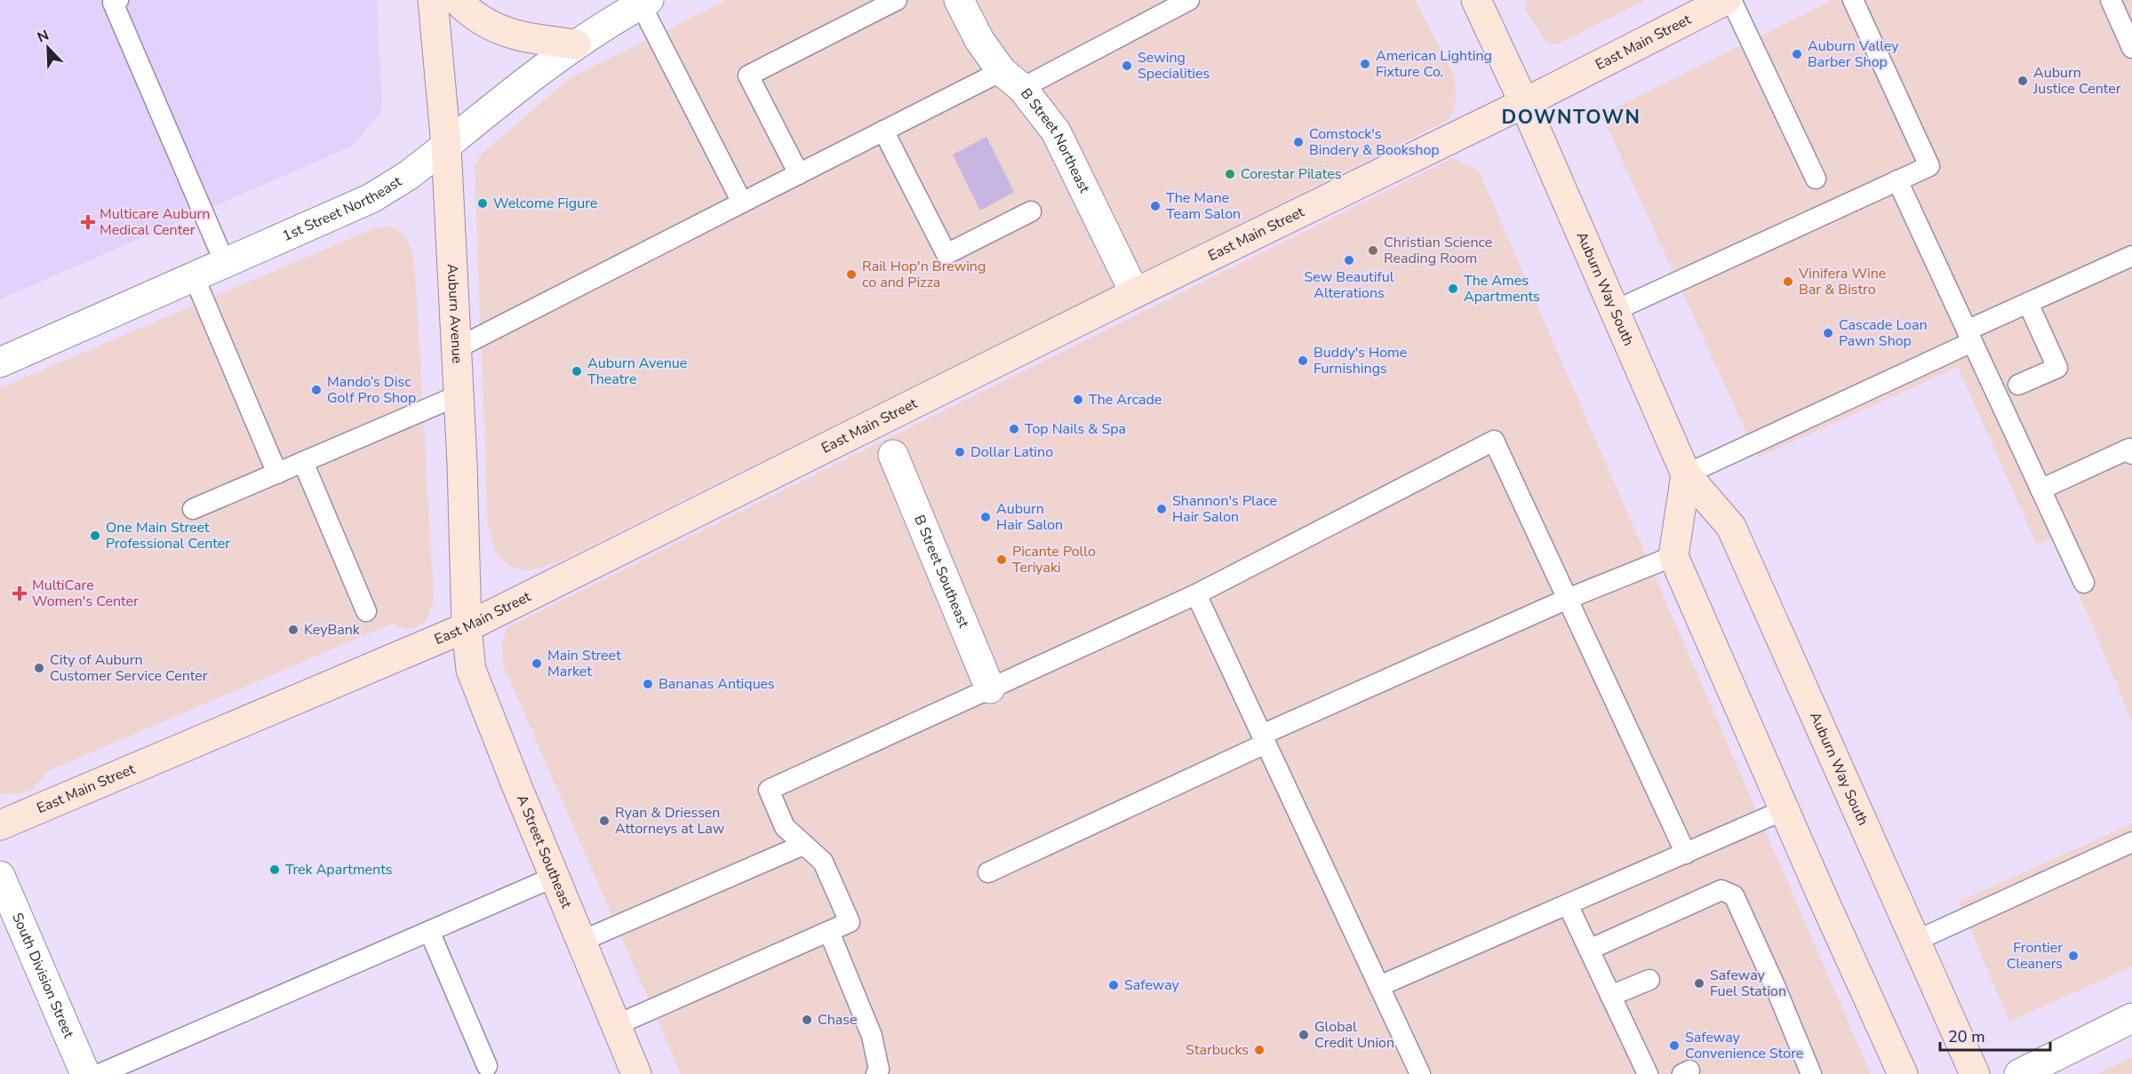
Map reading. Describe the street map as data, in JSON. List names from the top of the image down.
{
  "streets": {
    "main road": [
      "East Main Street",
      "Auburn Way South",
      "Auburn Avenue",
      "A Street Southeast"
    ],
    "street": [
      "B Street Northeast",
      "1st Street Northeast",
      "B Street Southeast",
      "South Division Street"
    ]
  },
  "crossings": [
    ["East Main Street", "B Street Northeast"],
    ["East Main Street", "Auburn Way South"],
    ["East Main Street", "Auburn Avenue"],
    ["East Main Street", "A Street Southeast"],
    ["1st Street Northeast", "Auburn Avenue"],
    ["Auburn Avenue", "A Street Southeast"]
  ],
  "districts": ["DOWNTOWN"],
  "places": {
    "other": [
      "Auburn Valley Barber Shop",
      "American Lighting Fixture Co.",
      "Sewing Specialities",
      "Auburn Justice Center",
      "Comstock's Bindery & Bookshop",
      "Corestar Pilates",
      "Welcome Figure",
      "The Mane Team Salon",
      "Christian Science Reading Room",
      "Sew Beautiful Alterations",
      "Rail Hop'n Brewing co and Pizza",
      "Vinifera Wine Bar & Bistro",
      "The Ames Apartments",
      "Cascade Loan Pawn Shop",
      "Buddy's Home Furnishings",
      "Auburn Avenue Theatre",
      "Mando’s Disc Golf Pro Shop",
      "The Arcade",
      "Top Nails & Spa",
      "Dollar Latino",
      "Shannon's Place Hair Salon",
      "Auburn Hair Salon",
      "One Main Street Professional Center",
      "Picante Pollo Teriyaki",
      "KeyBank",
      "Main Street Market",
      "City of Auburn Customer Service Center",
      "Bananas Antiques",
      "Ryan & Driessen Attorneys at Law",
      "Trek Apartments",
      "Frontier Cleaners",
      "Safeway Fuel Station",
      "Safeway",
      "Chase",
      "Global Credit Union",
      "Safeway Convenience Store",
      "Starbucks"
    ],
    "health": ["Multicare Auburn Medical Center", "MultiCare Women's Center"]
  },
  "scale_bar": "20 m",
  "north": "top left"
}
